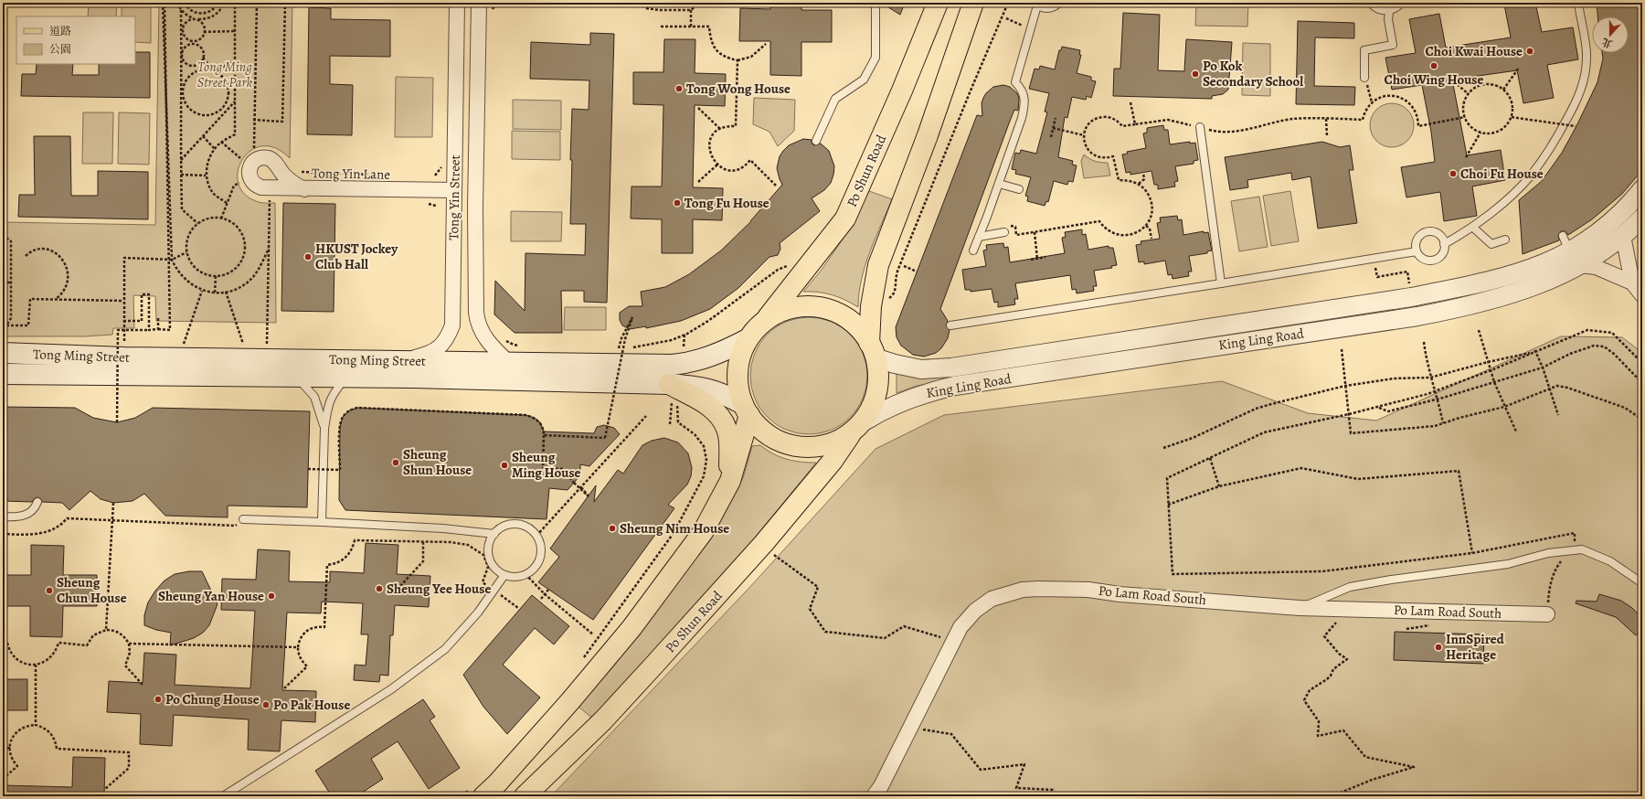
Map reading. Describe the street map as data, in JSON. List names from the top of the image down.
{
  "streets": {
    "main road": ["Po Shun Road", "Tong Ming Street"],
    "street": [
      "Tong Yin Lane",
      "Tong Yin Street",
      "King Ling Road",
      "Po Lam Road South"
    ]
  },
  "crossings": [
    ["Po Shun Road", "Tong Ming Street"],
    ["Tong Yin Lane", "Tong Yin Street"],
    ["Tong Yin Street", "Tong Ming Street"]
  ],
  "parks": ["Tong Ming Street Park"],
  "places": [
    "Choi Kwai House",
    "Choi Wing House",
    "Po Kok Secondary School",
    "Tong Wong House",
    "Choi Fu House",
    "Tong Fu House",
    "HKUST Jockey Club Hall",
    "Sheung Shun House",
    "Sheung Ming House",
    "Sheung Nim House",
    "Sheung Yee House",
    "Sheung Chun House",
    "Sheung Yan House",
    "InnSpired Heritage",
    "Po Chung House",
    "Po Pak House"
  ],
  "legend": ["道路", "公園"],
  "north": "bottom"
}
